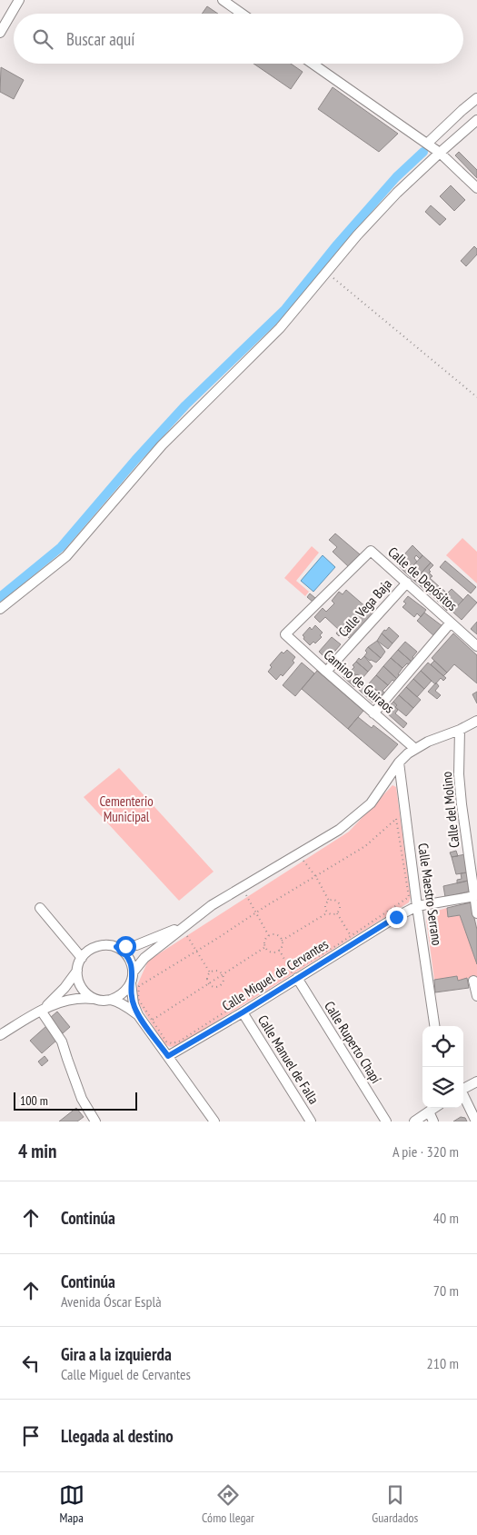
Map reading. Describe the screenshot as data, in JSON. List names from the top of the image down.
{
  "streets": {
    "street": [
      "Calle de Depósitos",
      "Calle Vega Baja",
      "Camino de Guiraos",
      "Calle del Molino",
      "Calle Maestro Serrano",
      "Calle Miguel de Cervantes",
      "Calle Ruperto Chapí",
      "Calle Manuel de Falla"
    ]
  },
  "crossings": [
    ["Calle de Depósitos", "Calle Vega Baja"],
    ["Calle de Depósitos", "Camino de Guiraos"],
    ["Calle Vega Baja", "Camino de Guiraos"],
    ["Calle del Molino", "Calle Miguel de Cervantes"],
    ["Calle Maestro Serrano", "Calle Miguel de Cervantes"],
    ["Calle Miguel de Cervantes", "Calle Ruperto Chapí"],
    ["Calle Miguel de Cervantes", "Calle Manuel de Falla"]
  ],
  "parks": ["Cementerio Municipal"],
  "scale_bar": "100 m",
  "page": {
    "search": "Buscar aquí",
    "scale": "100 m",
    "heading": ["4 min", "A pie · 320 m"],
    "list": [
      ["Continúa", "40 m"],
      ["Continúa", "Avenida Óscar Esplà", "70 m"],
      ["Gira a la izquierda", "Calle Miguel de Cervantes", "210 m"],
      "Llegada al destino"
    ],
    "nav": ["Mapa", "Cómo llegar", "Guardados"]
  }
}
